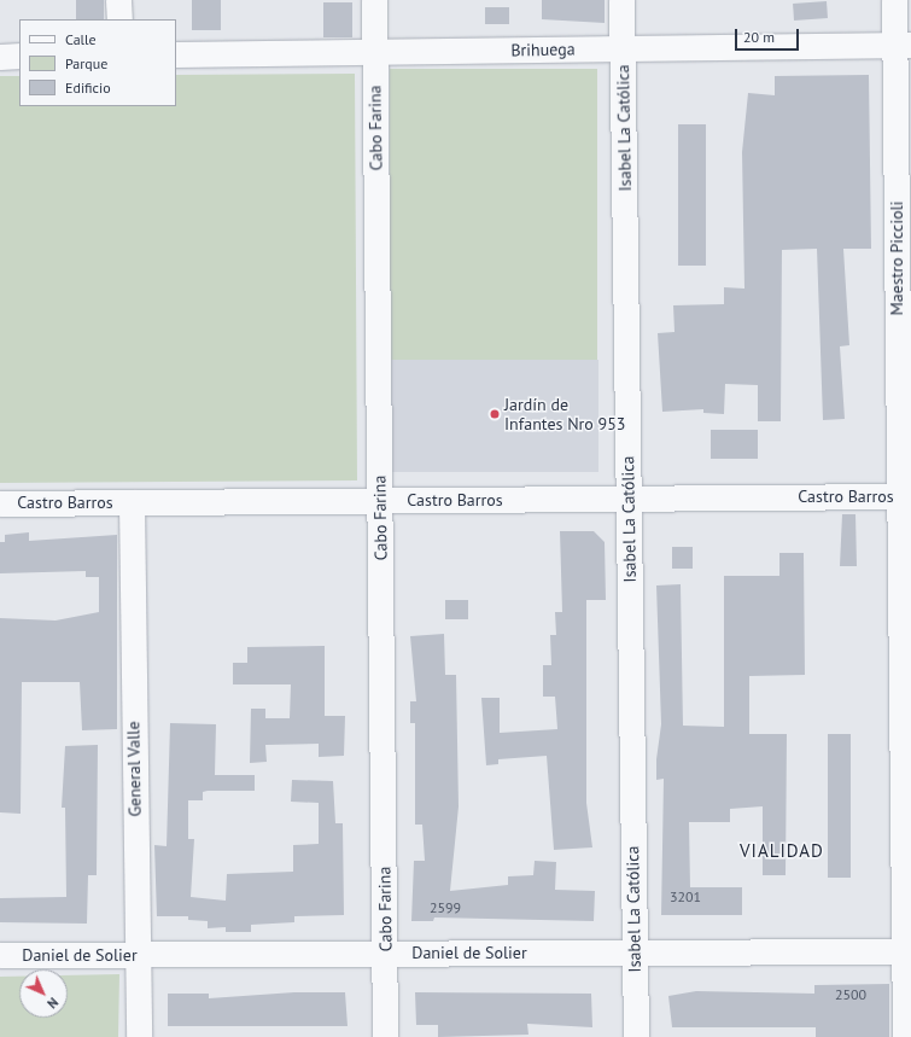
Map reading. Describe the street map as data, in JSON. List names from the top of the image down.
{
  "streets": {
    "street": [
      "Brihuega",
      "Cabo Farina",
      "Isabel La Católica",
      "Maestro Piccioli",
      "Castro Barros",
      "General Valle",
      "Daniel de Solier"
    ]
  },
  "crossings": [
    ["Brihuega", "Cabo Farina"],
    ["Brihuega", "Isabel La Católica"],
    ["Brihuega", "Maestro Piccioli"],
    ["Cabo Farina", "Castro Barros"],
    ["Cabo Farina", "Daniel de Solier"],
    ["Isabel La Católica", "Castro Barros"],
    ["Isabel La Católica", "Daniel de Solier"],
    ["Maestro Piccioli", "Castro Barros"],
    ["Maestro Piccioli", "Daniel de Solier"],
    ["Castro Barros", "General Valle"],
    ["General Valle", "Daniel de Solier"]
  ],
  "districts": ["VIALIDAD"],
  "places": ["Jardín de Infantes Nro 953"],
  "house_numbers": ["3201", "2599", "2500"],
  "legend": ["Calle", "Parque", "Edificio"],
  "scale_bar": "20 m",
  "north": "bottom right"
}
